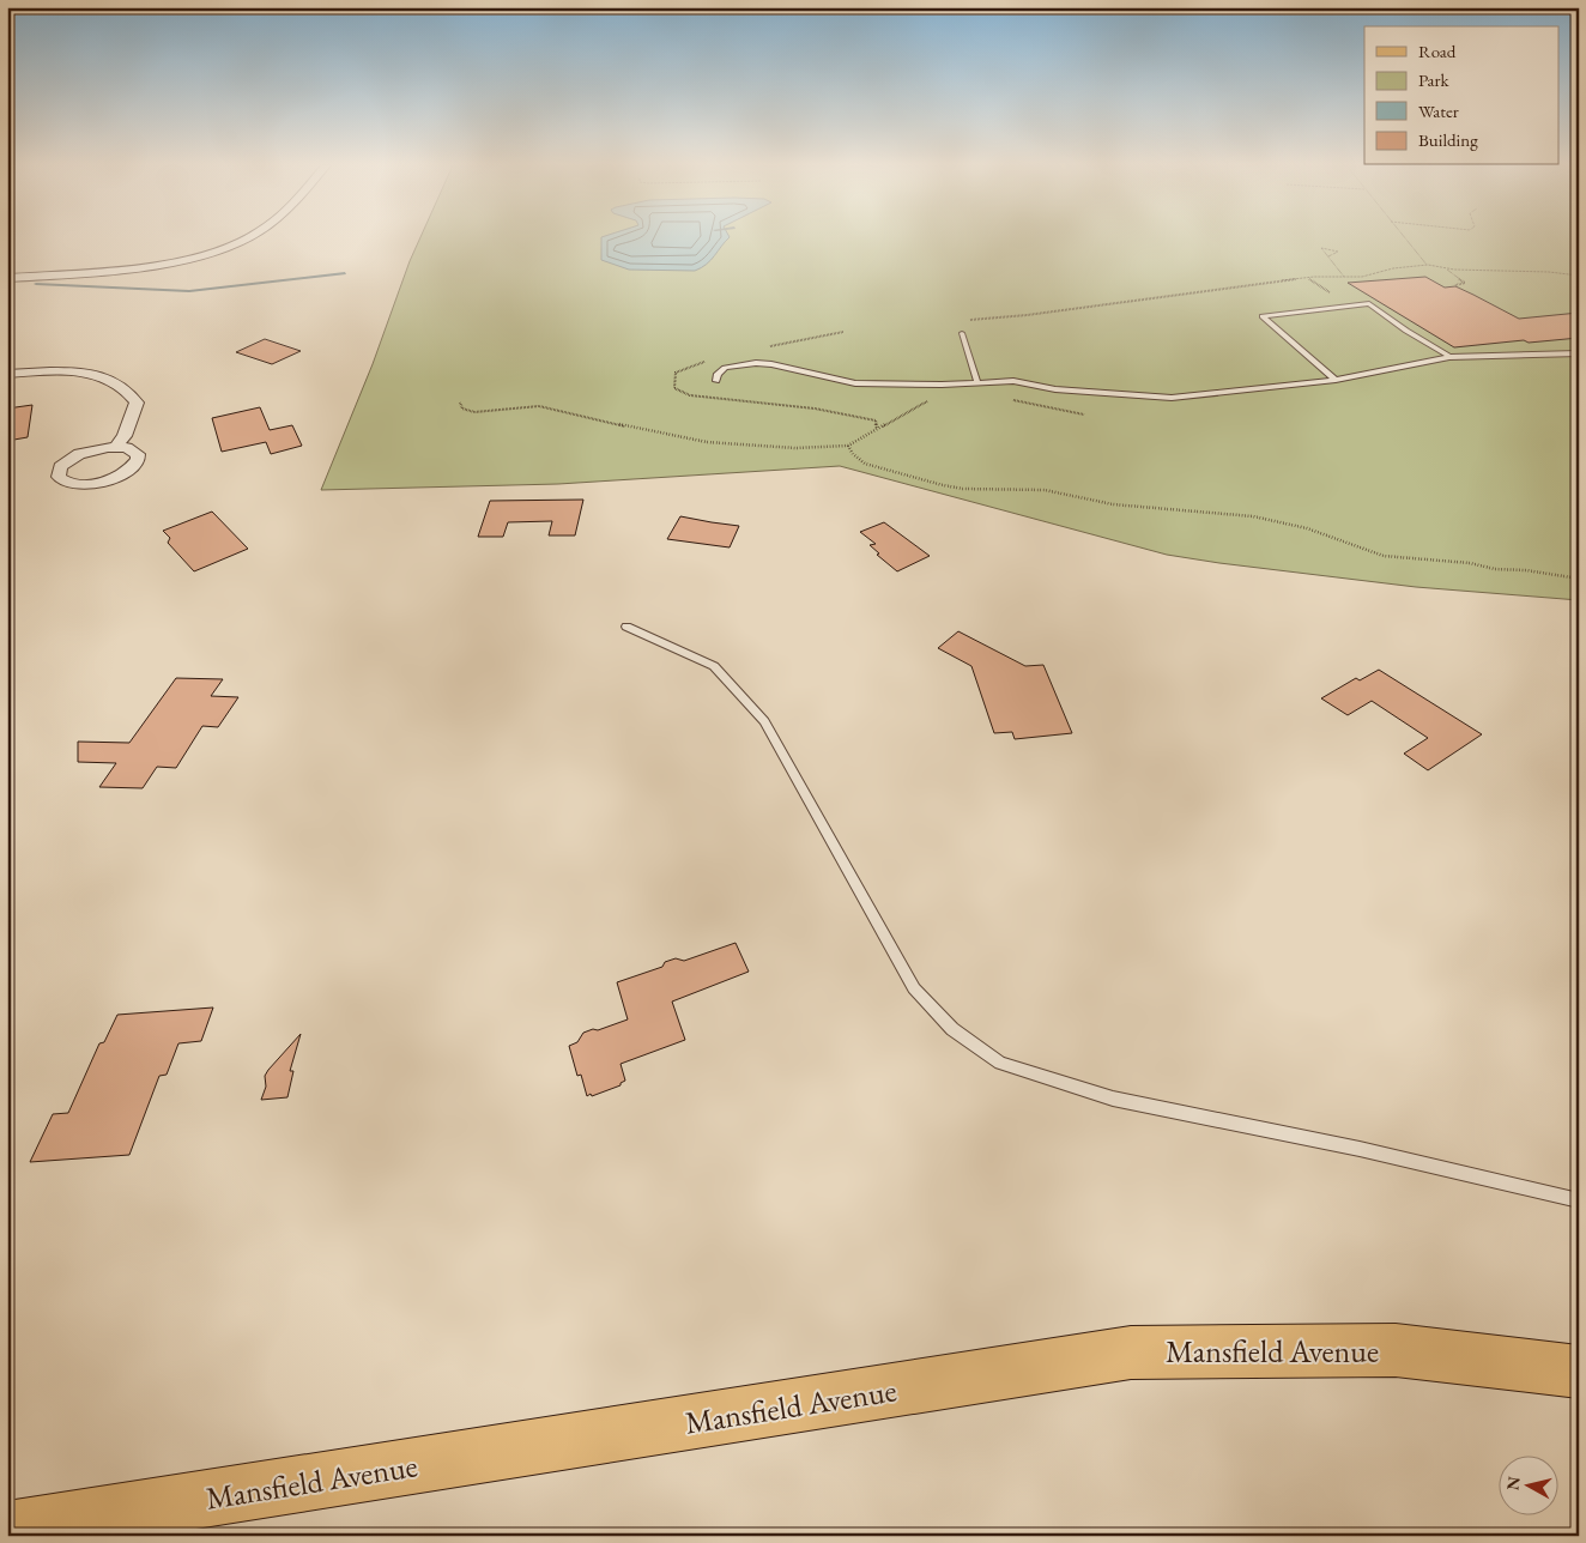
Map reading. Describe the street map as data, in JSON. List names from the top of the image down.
{
  "streets": {
    "main road": ["Mansfield Avenue"]
  },
  "legend": [
    "Road",
    "Park",
    "Water",
    "Building"
  ],
  "north": "left"
}
